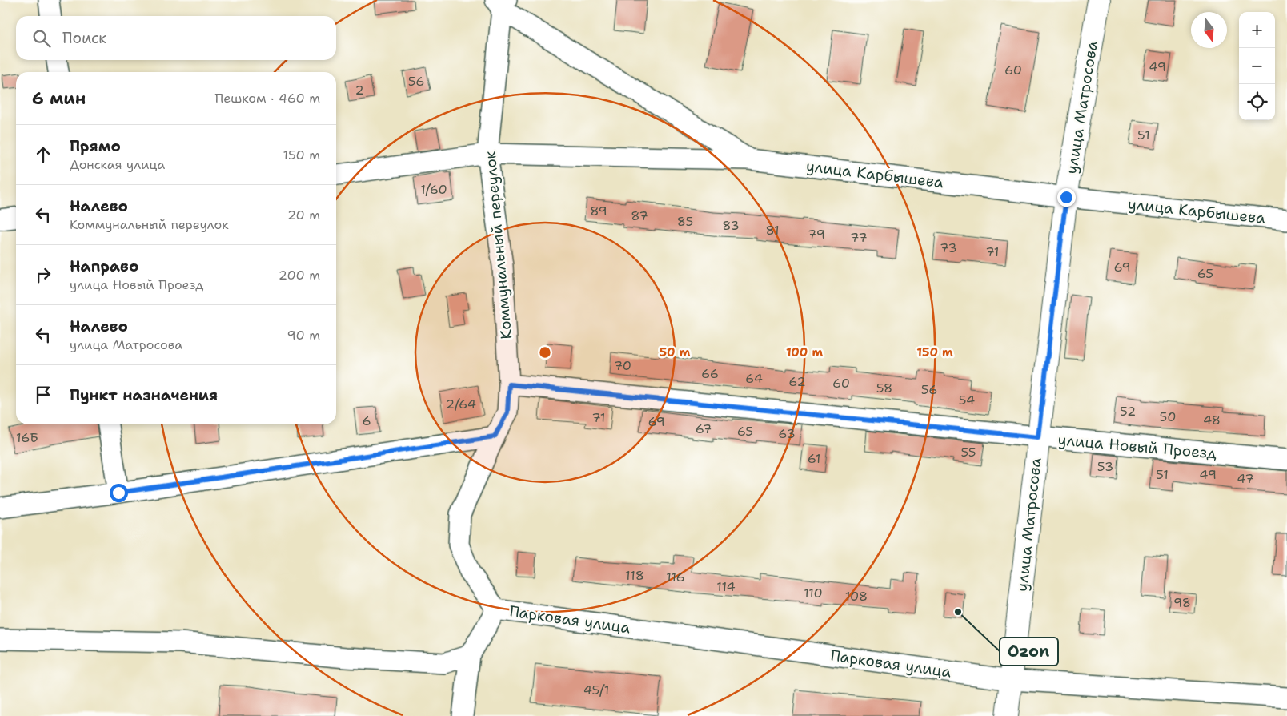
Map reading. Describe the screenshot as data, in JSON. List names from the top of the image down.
{
  "streets": {
    "street": [
      "улица Матросова",
      "улица Карбышева",
      "Коммунальный переулок",
      "улица Новый Проезд",
      "Парковая улица"
    ]
  },
  "crossings": [
    ["улица Матросова", "улица Карбышева"],
    ["улица Матросова", "улица Новый Проезд"],
    ["улица Матросова", "Парковая улица"],
    ["улица Карбышева", "Коммунальный переулок"],
    ["Коммунальный переулок", "улица Новый Проезд"],
    ["Коммунальный переулок", "Парковая улица"]
  ],
  "places": ["Ozon"],
  "house_numbers": [
    "49",
    "60",
    "56",
    "2",
    "51",
    "1/60",
    "89",
    "87",
    "85",
    "83",
    "81",
    "79",
    "77",
    "73",
    "71",
    "69",
    "65",
    "70",
    "66",
    "64",
    "62",
    "60",
    "58",
    "56",
    "54",
    "2/64",
    "52",
    "50",
    "71",
    "48",
    "6",
    "69",
    "67",
    "65",
    "63",
    "16Б",
    "55",
    "61",
    "53",
    "51",
    "49",
    "47",
    "118",
    "116",
    "114",
    "110",
    "108",
    "98",
    "45/1"
  ],
  "north": "bottom",
  "page": {
    "map_buttons": ["+", "−"],
    "search": "Поиск",
    "heading": ["6 мин", "Пешком · 460 m"],
    "list": [
      ["Прямо", "Донская улица", "150 m"],
      ["Налево", "Коммунальный переулок", "20 m"],
      ["Направо", "улица Новый Проезд", "200 m"],
      ["Налево", "улица Матросова", "90 m"],
      "Пункт назначения"
    ]
  },
  "rings": ["50 m", "100 m", "150 m"]
}
